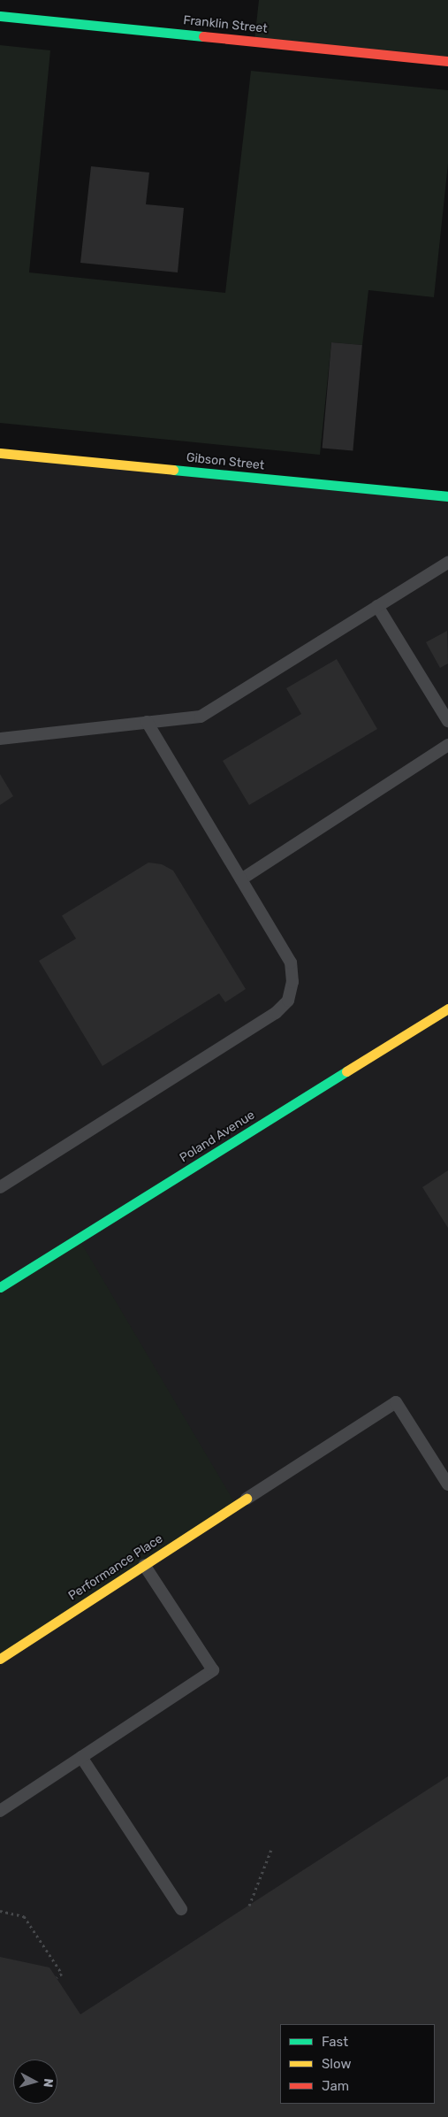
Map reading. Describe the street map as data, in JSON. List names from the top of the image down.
{
  "streets": {
    "street": [
      "Franklin Street",
      "Gibson Street",
      "Poland Avenue",
      "Performance Place"
    ]
  },
  "legend": ["Fast", "Slow", "Jam"],
  "north": "right"
}
